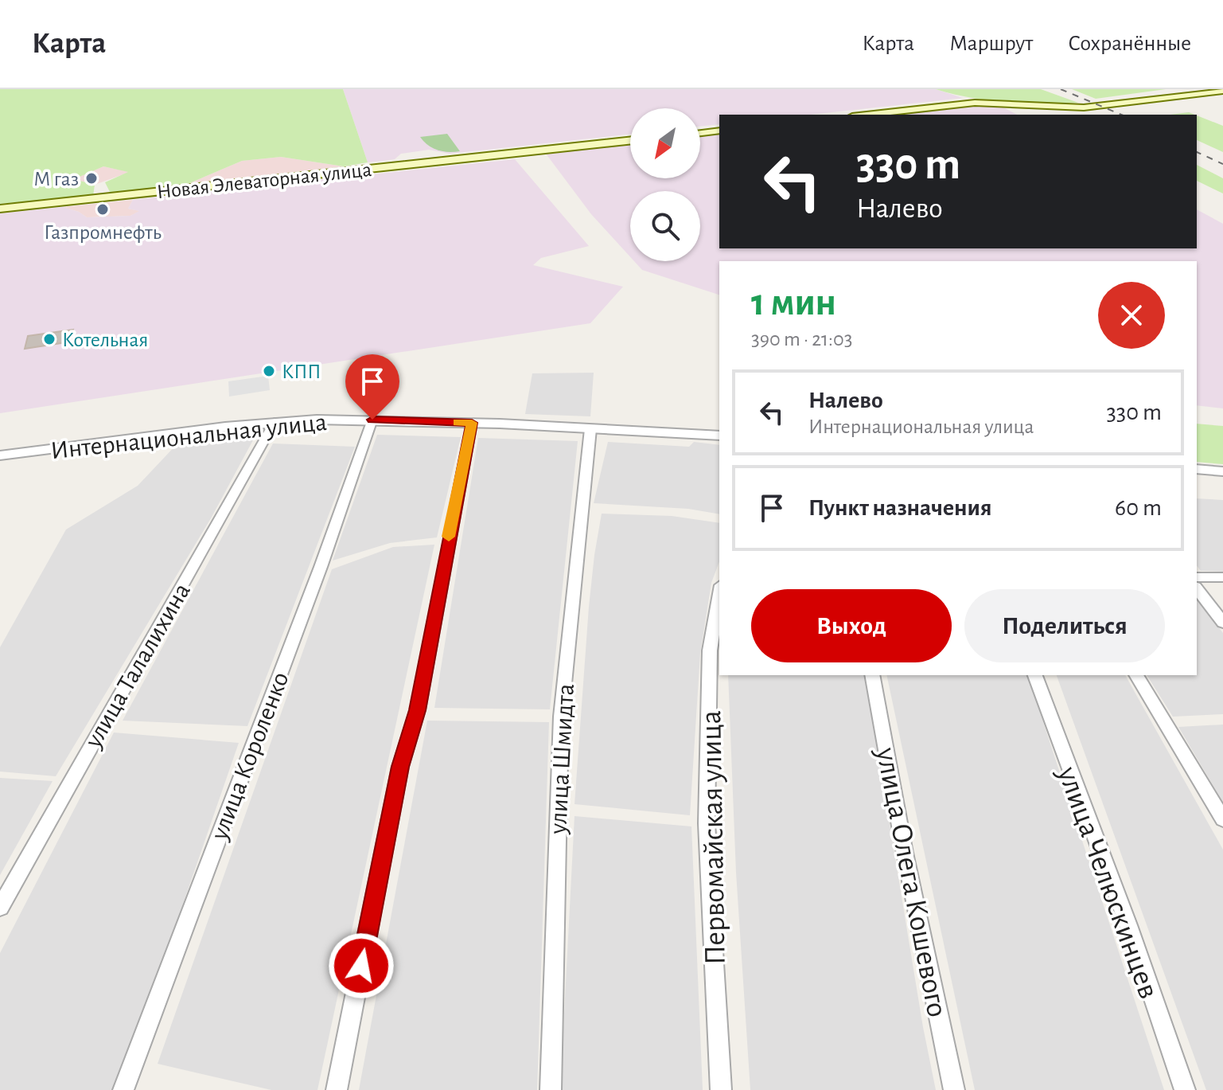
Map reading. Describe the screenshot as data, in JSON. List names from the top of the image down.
{
  "streets": {
    "main road": ["Новая Элеваторная улица"],
    "street": [
      "Интернациональная улица",
      "улица Талалихина",
      "улица Короленко",
      "улица Шмидта",
      "Первомайская улица",
      "улица Олега Кошевого",
      "улица Челюскинцев"
    ]
  },
  "crossings": [
    ["Интернациональная улица", "улица Талалихина"],
    ["Интернациональная улица", "улица Короленко"],
    ["Интернациональная улица", "улица Шмидта"]
  ],
  "places": [
    "М газ",
    "Газпромнефть",
    "Котельная",
    "КПП"
  ],
  "north": "bottom left",
  "page": {
    "header": "Карта",
    "nav": ["Карта", "Маршрут", "Сохранённые"],
    "turn": ["330 m", "Налево"],
    "heading": ["1 мин", "390 m · 21:03"],
    "list": [
      {
        "name": "Налево",
        "note": "Интернациональная улица",
        "value": "330 m"
      },
      {
        "name": "Пункт назначения",
        "value": "60 m"
      }
    ],
    "buttons": ["Выход", "Поделиться"]
  }
}
